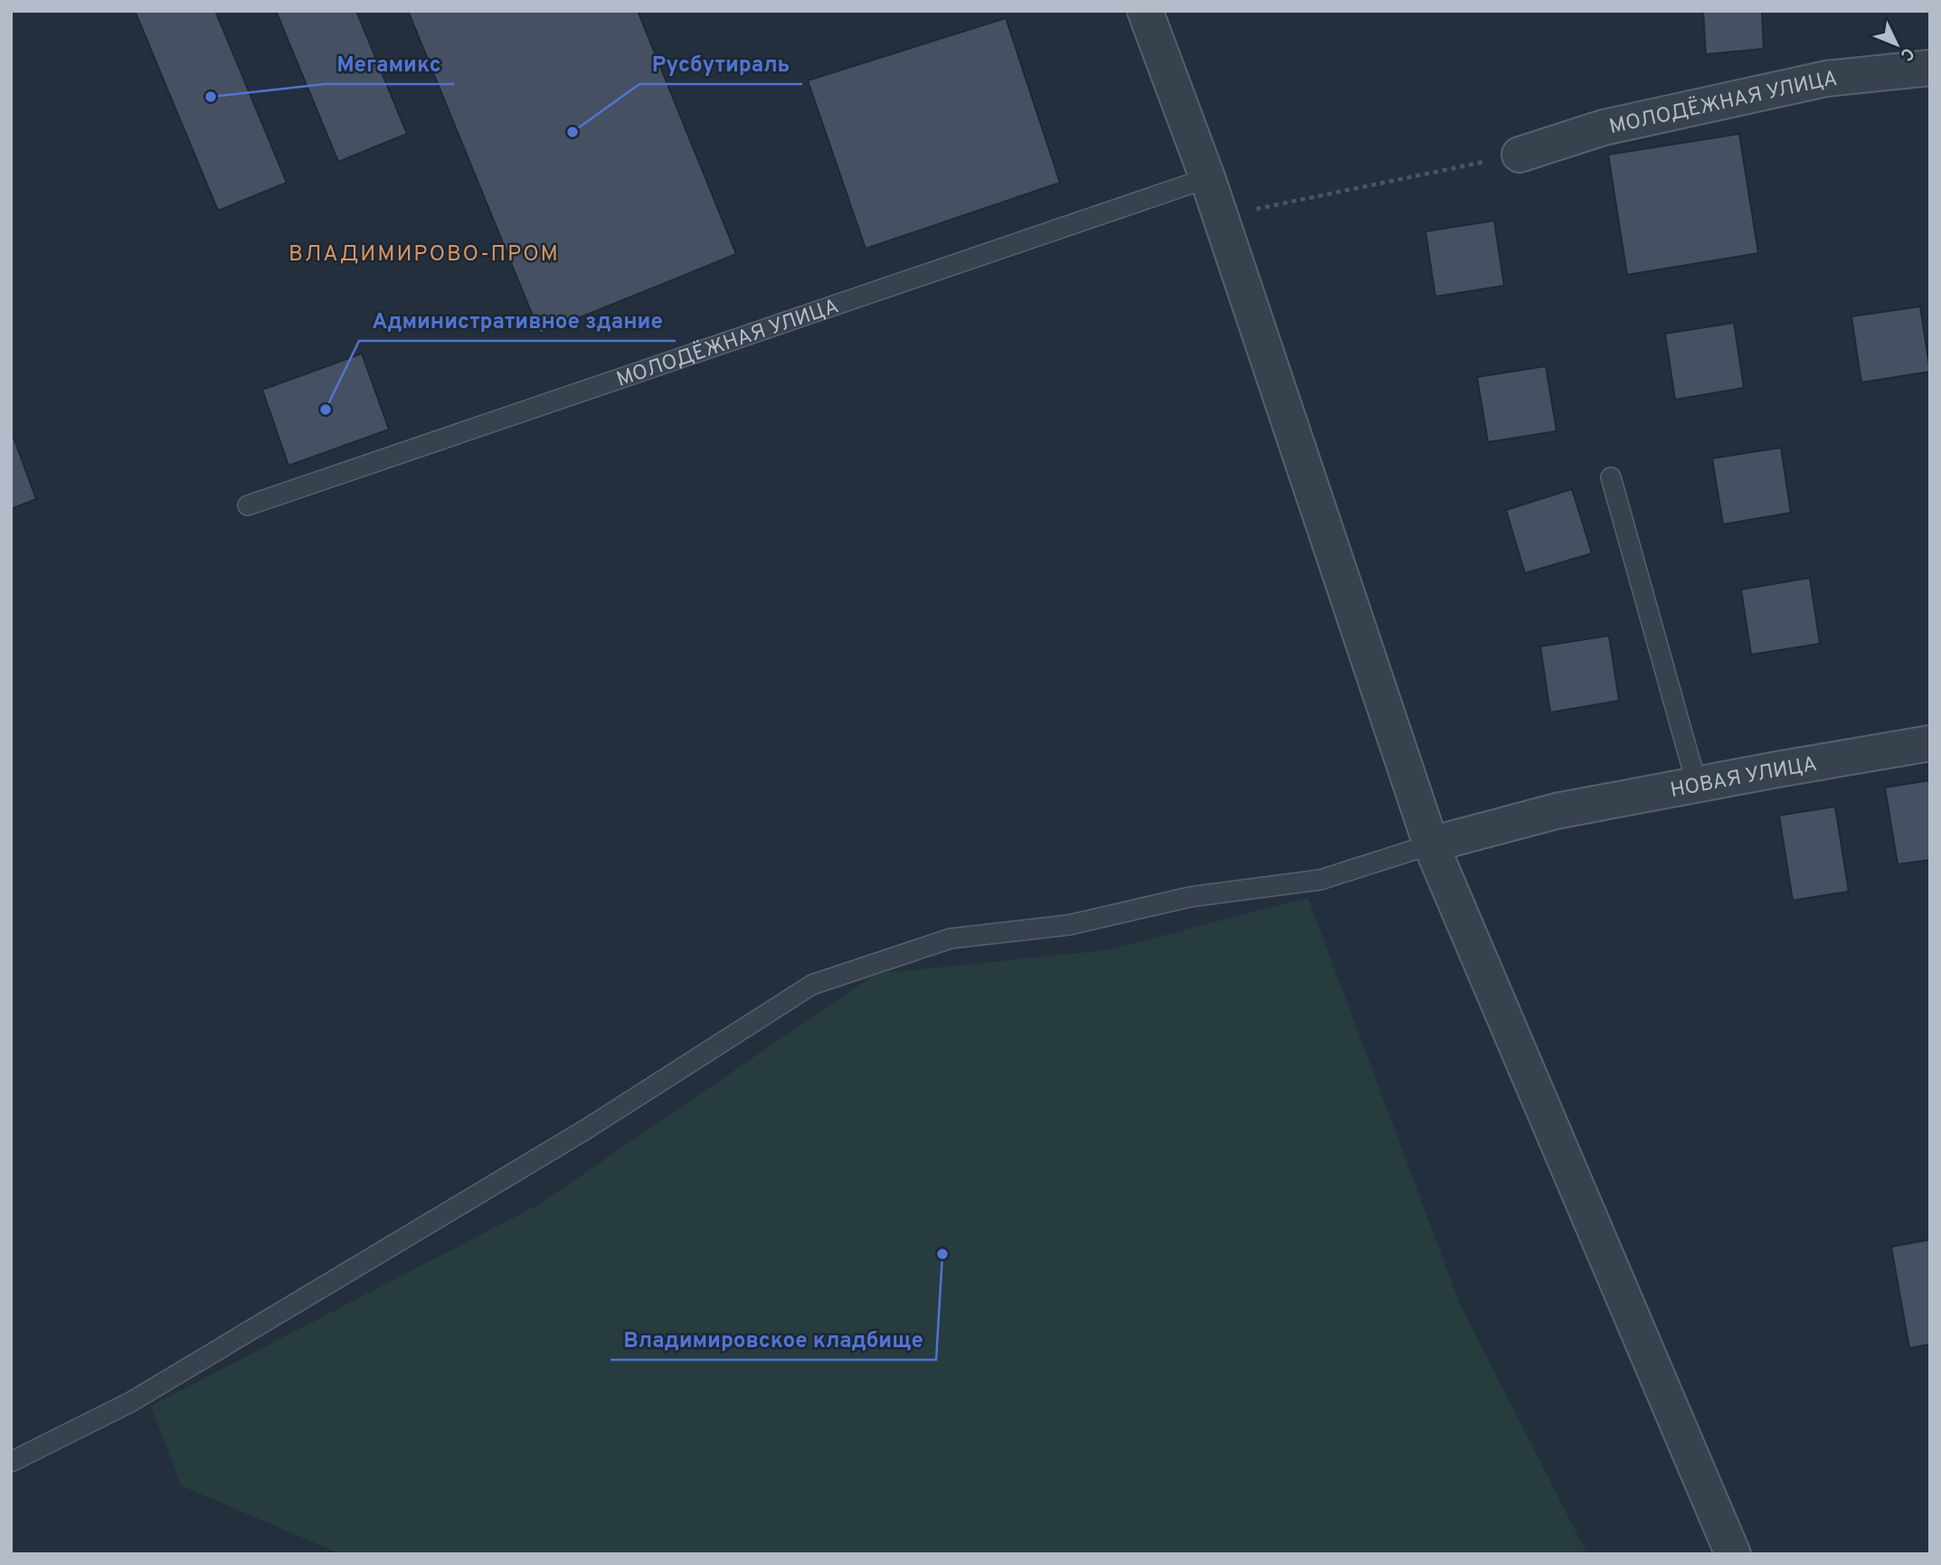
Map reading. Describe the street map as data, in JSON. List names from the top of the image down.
{
  "streets": {
    "street": ["МОЛОДЁЖНАЯ УЛИЦА", "НОВАЯ УЛИЦА"]
  },
  "districts": ["ВЛАДИМИРОВО-ПРОМ"],
  "places": [
    "Мегамикс",
    "Русбутираль",
    "Административное здание",
    "Владимировское кладбище"
  ],
  "north": "bottom right"
}
